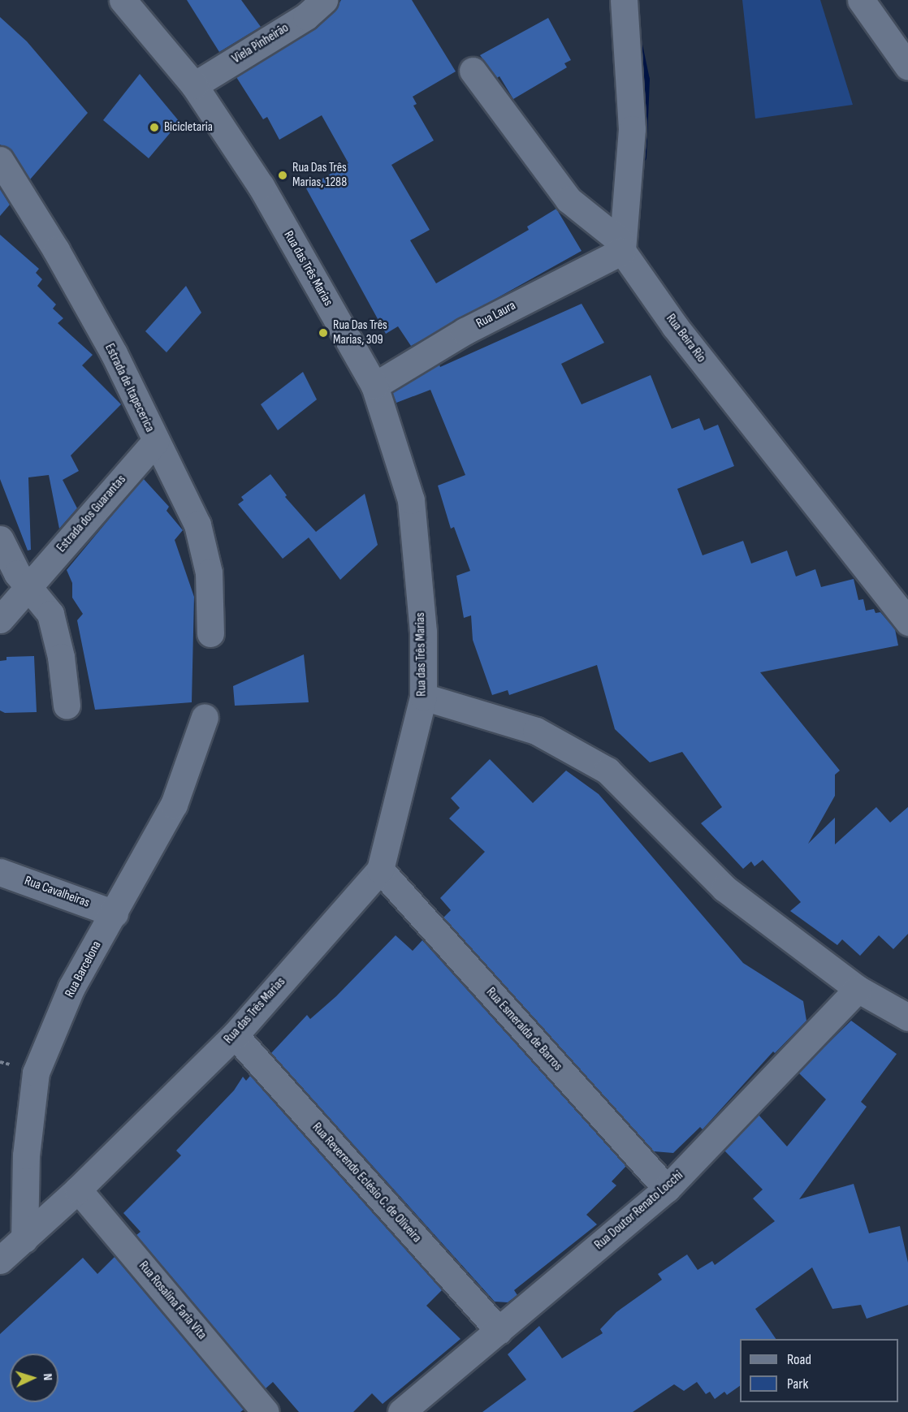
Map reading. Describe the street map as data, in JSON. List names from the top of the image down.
{
  "streets": {
    "street": [
      "Viela Pinheirão",
      "Rua das Três Marias",
      "Rua Laura",
      "Rua Beira Rio",
      "Estrada de Itapecerica",
      "Estrada dos Guarantas",
      "Rua Cavalheiras",
      "Rua Barcelona",
      "Rua Esmeralda de Barros",
      "Rua Reverendo Eclésio C. de Oliveira",
      "Rua Doutor Renato Locchi",
      "Rua Rosalina Faria Vita"
    ]
  },
  "crossings": [
    ["Viela Pinheirão", "Rua das Três Marias"],
    ["Rua das Três Marias", "Rua Laura"],
    ["Rua das Três Marias", "Rua Barcelona"],
    ["Rua das Três Marias", "Rua Esmeralda de Barros"],
    ["Rua das Três Marias", "Rua Reverendo Eclésio C. de Oliveira"],
    ["Rua das Três Marias", "Rua Rosalina Faria Vita"],
    ["Rua Laura", "Rua Beira Rio"],
    ["Estrada de Itapecerica", "Estrada dos Guarantas"],
    ["Rua Cavalheiras", "Rua Barcelona"],
    ["Rua Esmeralda de Barros", "Rua Doutor Renato Locchi"],
    ["Rua Reverendo Eclésio C. de Oliveira", "Rua Doutor Renato Locchi"]
  ],
  "places": ["Bicicletaria", "Rua Das Três Marias, 1288", "Rua Das Três Marias, 309"],
  "legend": ["Road", "Park"],
  "north": "right"
}
